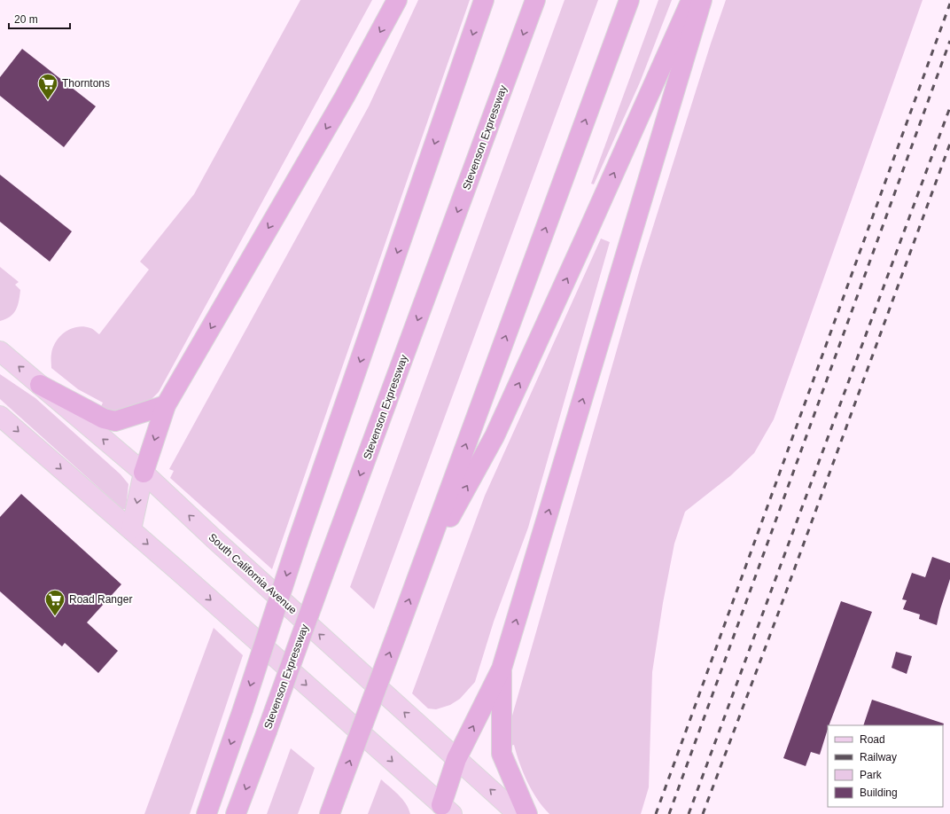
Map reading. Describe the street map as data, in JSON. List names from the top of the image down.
{
  "streets": {
    "highway": ["Stevenson Expressway"],
    "main road": ["South California Avenue"]
  },
  "places": {
    "supermarket": ["Thorntons", "Road Ranger"]
  },
  "legend": [
    "Road",
    "Railway",
    "Park",
    "Building"
  ],
  "scale_bar": "20 m"
}
